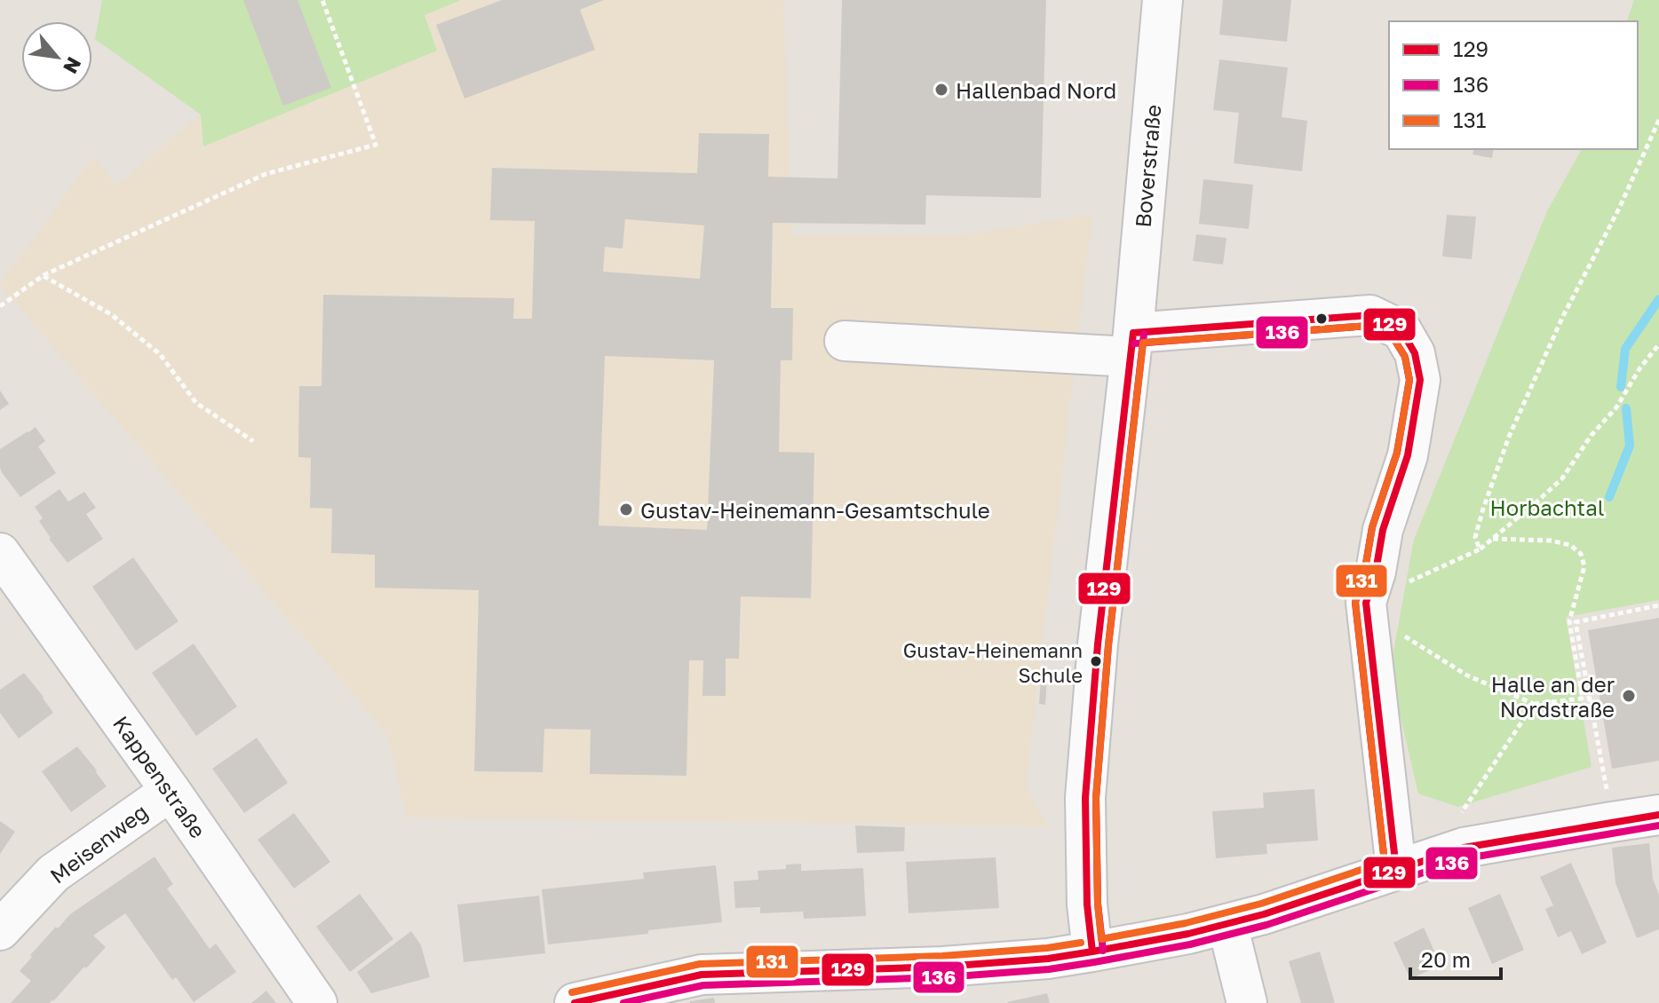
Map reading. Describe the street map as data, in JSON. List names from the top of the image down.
{
  "streets": {
    "street": ["Boverstraße", "Kappenstraße", "Meisenweg"]
  },
  "crossings": [
    ["Kappenstraße", "Meisenweg"]
  ],
  "parks": ["Horbachtal"],
  "places": [
    "Hallenbad Nord",
    "Gustav-Heinemann-Gesamtschule",
    "Gustav-Heinemann Schule",
    "Halle an der Nordstraße"
  ],
  "lines": ["transit line 129", "transit line 136", "transit line 131"],
  "legend": ["129", "136", "131"],
  "scale_bar": "20 m",
  "north": "bottom right"
}
